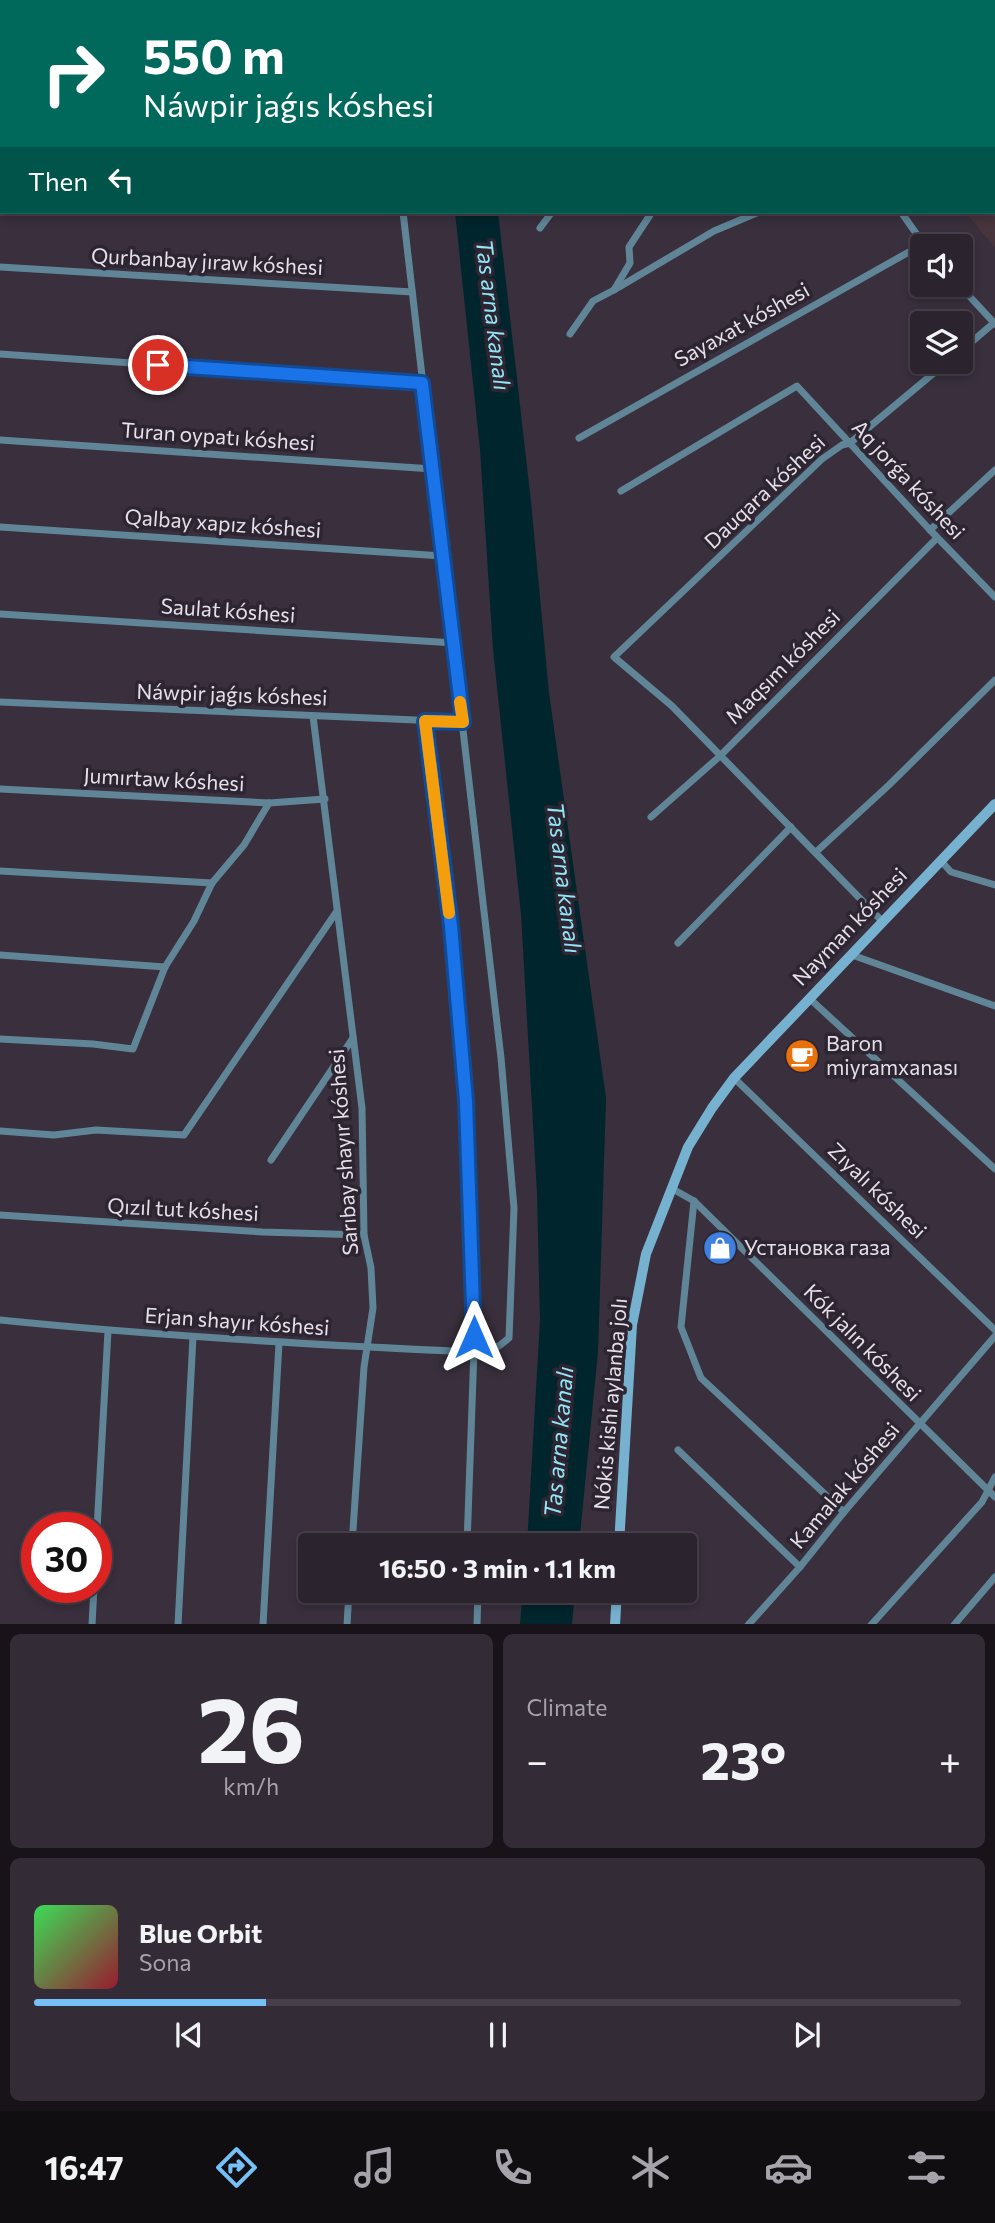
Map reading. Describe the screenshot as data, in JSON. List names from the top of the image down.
{
  "streets": {
    "main road": ["Nayman kóshesi", "Nókis kishi aylanba jolı"],
    "street": [
      "Qurbanbay jıraw kóshesi",
      "Sayaxat kóshesi",
      "Turan oypatı kóshesi",
      "Aq jorǵa kóshesi",
      "Dauqara kóshesi",
      "Qalbay xapız kóshesi",
      "Saulat kóshesi",
      "Maqsım kóshesi",
      "Náwpir jaǵıs kóshesi",
      "Jumırtaw kóshesi",
      "Sarıbay shayır kóshesi",
      "Zıyalı kóshesi",
      "Qızıl tut kóshesi",
      "Erjan shayır kóshesi",
      "Kók jalın kóshesi",
      "Kamalak kóshesi"
    ]
  },
  "crossings": [
    ["Aq jorǵa kóshesi", "Dauqara kóshesi"],
    ["Aq jorǵa kóshesi", "Maqsım kóshesi"],
    ["Dauqara kóshesi", "Maqsım kóshesi"],
    ["Náwpir jaǵıs kóshesi", "Sarıbay shayır kóshesi"],
    ["Jumırtaw kóshesi", "Sarıbay shayır kóshesi"],
    ["Nayman kóshesi", "Zıyalı kóshesi"],
    ["Nayman kóshesi", "Nókis kishi aylanba jolı"],
    ["Sarıbay shayır kóshesi", "Qızıl tut kóshesi"],
    ["Sarıbay shayır kóshesi", "Erjan shayır kóshesi"],
    ["Zıyalı kóshesi", "Nókis kishi aylanba jolı"],
    ["Kók jalın kóshesi", "Nókis kishi aylanba jolı"],
    ["Kók jalın kóshesi", "Kamalak kóshesi"]
  ],
  "water": ["Tas arna kanalı"],
  "places": {
    "cafe": ["Baron miyramxanası"],
    "shop": ["Установка газа"]
  },
  "page": {
    "turn": ["550 m", "Náwpir jaǵıs kóshesi"],
    "then": "Then",
    "limit": "30",
    "trip": "16:50 · 3 min · 1.1 km",
    "tile": [
      ["26", "km/h"],
      "Climate"
    ],
    "heat": ["−", "23°", "+"],
    "song": ["Blue Orbit", "Sona"],
    "tabs": "16:47"
  }
}
